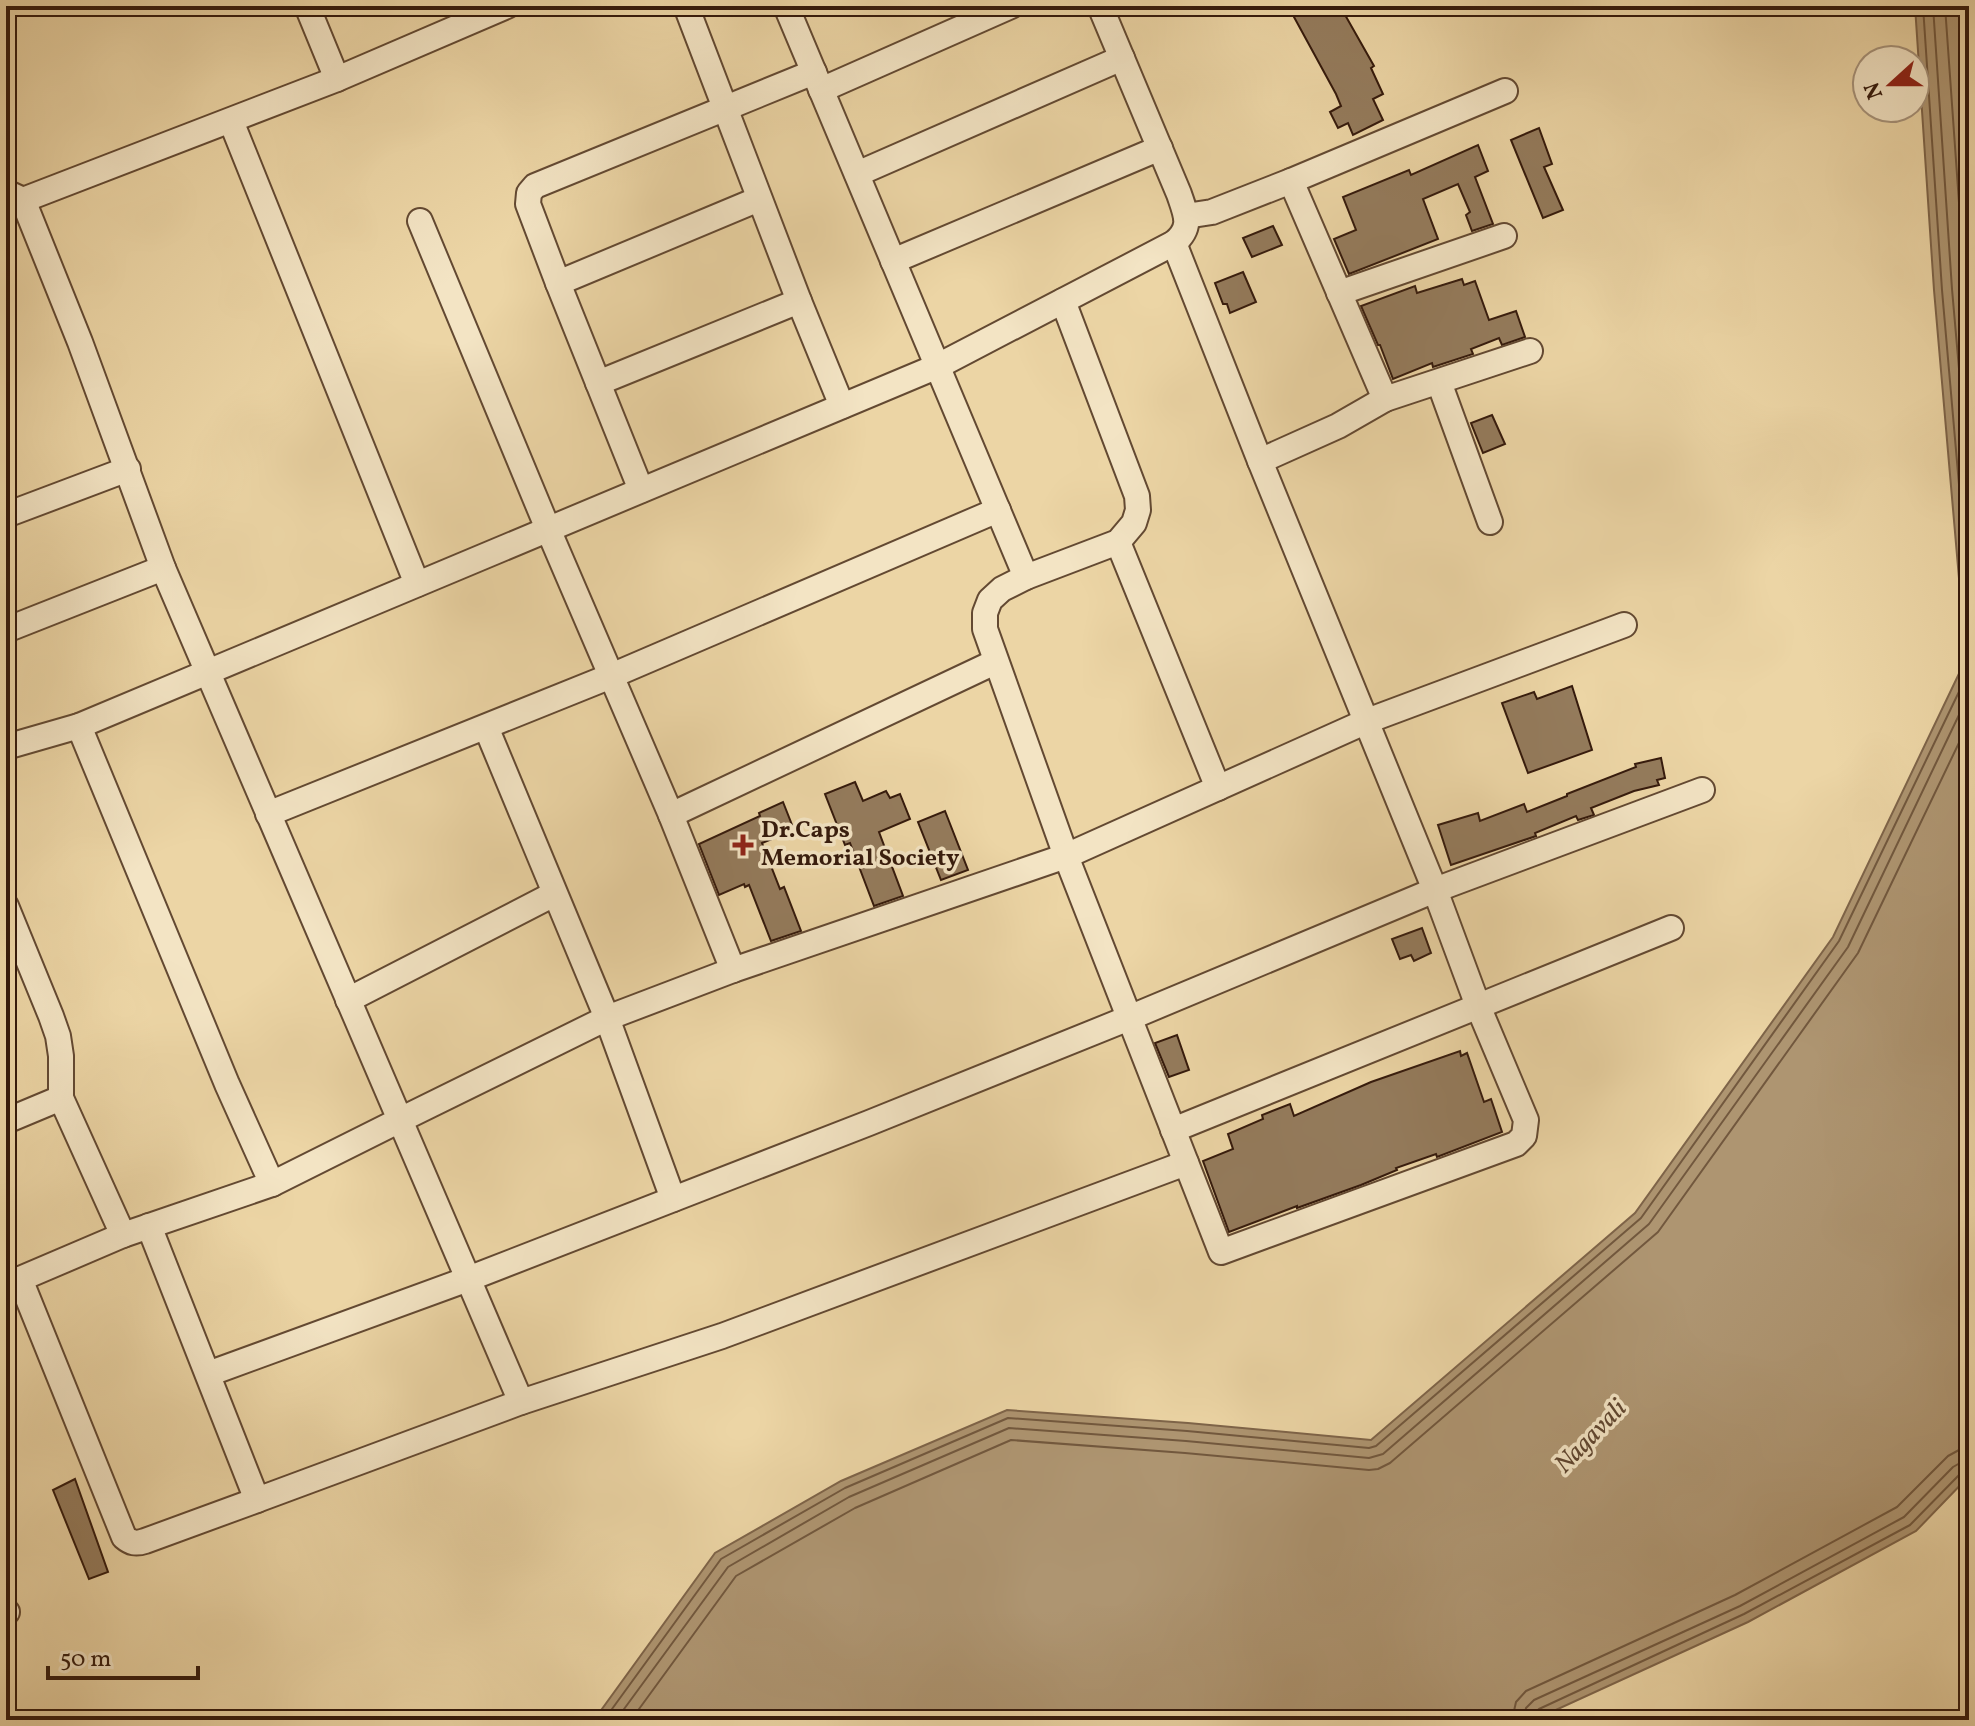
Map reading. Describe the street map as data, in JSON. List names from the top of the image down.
{
  "water": ["Nagavali"],
  "places": {
    "health": ["Dr.Caps Memorial Society"]
  },
  "scale_bar": "50 m",
  "north": "left"
}
